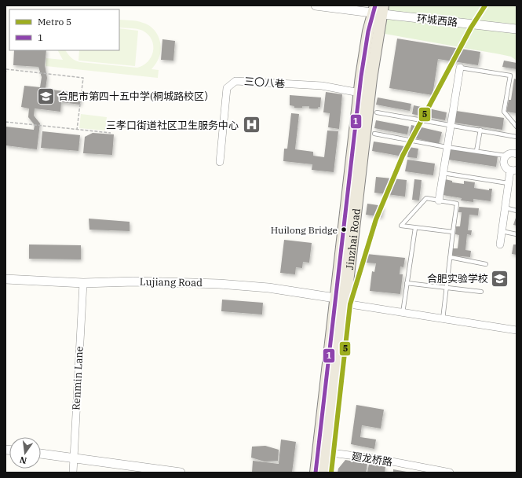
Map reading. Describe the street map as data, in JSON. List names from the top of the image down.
{
  "streets": {
    "main road": ["Jinzhai Road"],
    "street": [
      "环城西路",
      "三〇八巷",
      "Lujiang Road",
      "Renmin Lane",
      "廻龙桥路"
    ]
  },
  "crossings": [
    ["环城西路", "Jinzhai Road"],
    ["三〇八巷", "Jinzhai Road"],
    ["Jinzhai Road", "Lujiang Road"],
    ["Lujiang Road", "Renmin Lane"]
  ],
  "places": {
    "school or university": ["合肥市第四十五中学(桐城路校区）", "合肥实验学校"],
    "hospital": ["三孝口街道社区卫生服务中心"],
    "other": ["Huilong Bridge"]
  },
  "lines": ["metro line 5", "transit line 1"],
  "legend": ["Metro 5", "1"],
  "north": "bottom"
}
